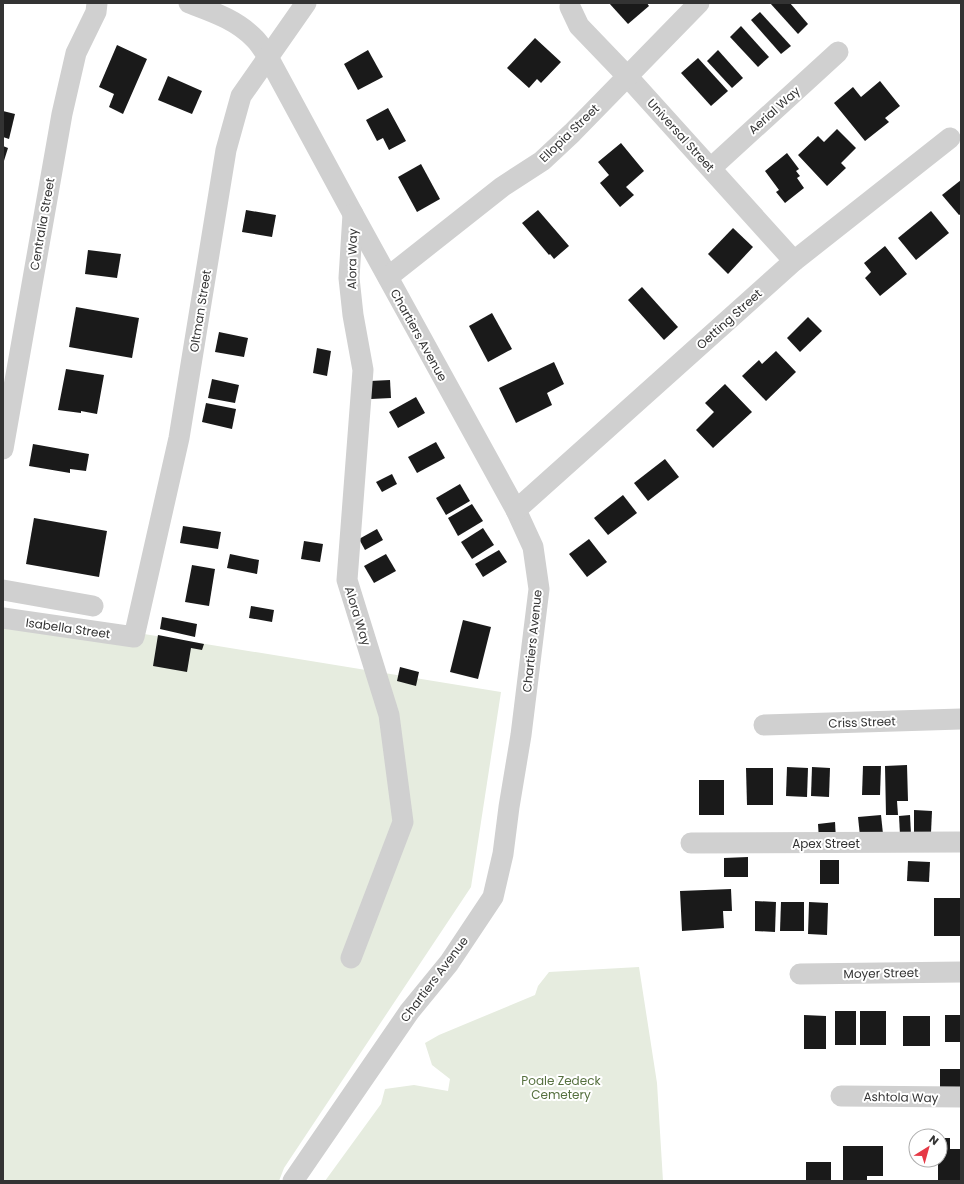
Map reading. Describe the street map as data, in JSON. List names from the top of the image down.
{
  "streets": {
    "street": [
      "Aerial Way",
      "Ellopia Street",
      "Universal Street",
      "Centralia Street",
      "Alora Way",
      "Oltman Street",
      "Oetting Street",
      "Chartiers Avenue",
      "Isabella Street",
      "Criss Street",
      "Apex Street",
      "Moyer Street",
      "Ashtola Way"
    ]
  },
  "crossings": [
    ["Aerial Way", "Universal Street"],
    ["Ellopia Street", "Universal Street"],
    ["Ellopia Street", "Chartiers Avenue"],
    ["Universal Street", "Oetting Street"],
    ["Alora Way", "Chartiers Avenue"],
    ["Oltman Street", "Chartiers Avenue"],
    ["Oltman Street", "Isabella Street"],
    ["Oetting Street", "Chartiers Avenue"]
  ],
  "parks": ["Poale Zedeck Cemetery"],
  "north": "top right"
}
